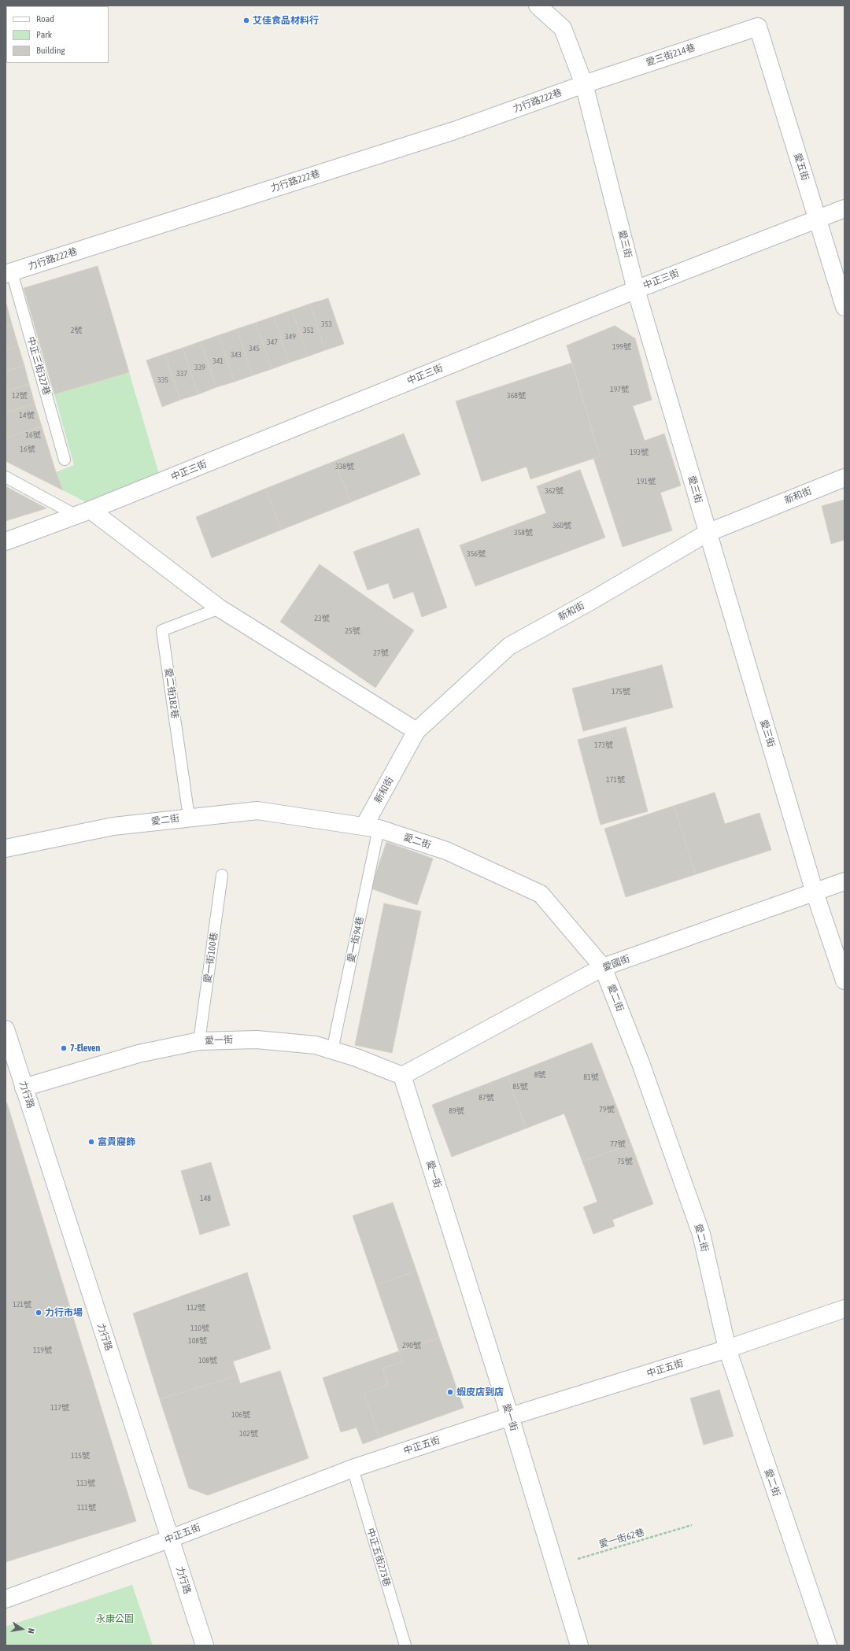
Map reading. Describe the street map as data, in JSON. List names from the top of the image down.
{
  "streets": {
    "street": [
      "愛三街214巷",
      "力行路222巷",
      "愛五街",
      "愛三街",
      "中正三街",
      "新和街",
      "愛二街",
      "愛國街",
      "愛一街",
      "力行路",
      "中正五街"
    ],
    "lane": [
      "中正三街327巷",
      "愛二街182巷",
      "愛一街94巷",
      "愛一街100巷",
      "中正五街273巷"
    ],
    "path": ["愛一街62巷"]
  },
  "crossings": [
    ["愛三街214巷", "力行路222巷"],
    ["愛三街214巷", "愛五街"],
    ["愛三街214巷", "愛三街"],
    ["力行路222巷", "愛三街"],
    ["力行路222巷", "中正三街327巷"],
    ["愛五街", "中正三街"],
    ["愛三街", "中正三街"],
    ["愛三街", "新和街"],
    ["愛三街", "愛國街"],
    ["新和街", "愛二街"],
    ["新和街", "愛一街94巷"],
    ["愛二街182巷", "愛二街"],
    ["愛二街", "愛一街94巷"],
    ["愛二街", "愛國街"],
    ["愛二街", "中正五街"],
    ["愛一街94巷", "愛一街"],
    ["愛一街100巷", "愛一街"],
    ["愛國街", "愛一街"],
    ["愛一街", "力行路"],
    ["愛一街", "中正五街"],
    ["愛一街", "愛一街62巷"],
    ["力行路", "中正五街"],
    ["中正五街", "中正五街273巷"]
  ],
  "parks": ["永康公園"],
  "places": [
    "艾佳食品材料行",
    "7-Eleven",
    "富貴寢飾",
    "力行市場",
    "蝦皮店到店"
  ],
  "house_numbers": [
    "353",
    "2號",
    "351",
    "349",
    "347",
    "199號",
    "345",
    "343",
    "341",
    "339",
    "337",
    "335",
    "197號",
    "12號",
    "368號",
    "14號",
    "16號",
    "16號",
    "193號",
    "338號",
    "191號",
    "362號",
    "360號",
    "358號",
    "356號",
    "23號",
    "25號",
    "27號",
    "175號",
    "173號",
    "171號",
    "8號",
    "81號",
    "85號",
    "87號",
    "79號",
    "89號",
    "77號",
    "75號",
    "148",
    "121號",
    "112號",
    "110號",
    "108號",
    "290號",
    "119號",
    "108號",
    "117號",
    "106號",
    "102號",
    "115號",
    "113號",
    "111號"
  ],
  "legend": ["Road", "Park", "Building"],
  "north": "right"
}
